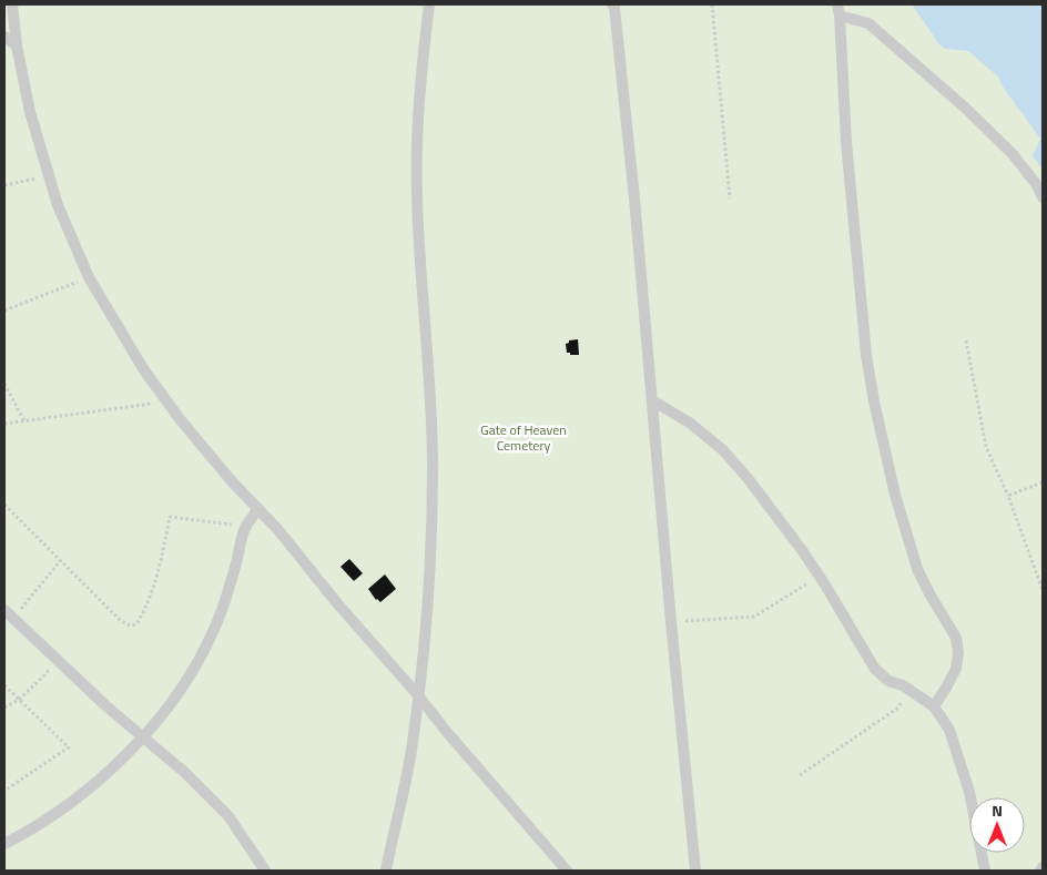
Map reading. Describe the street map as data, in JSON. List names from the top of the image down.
{
  "parks": ["Gate of Heaven Cemetery"],
  "north": "top"
}
